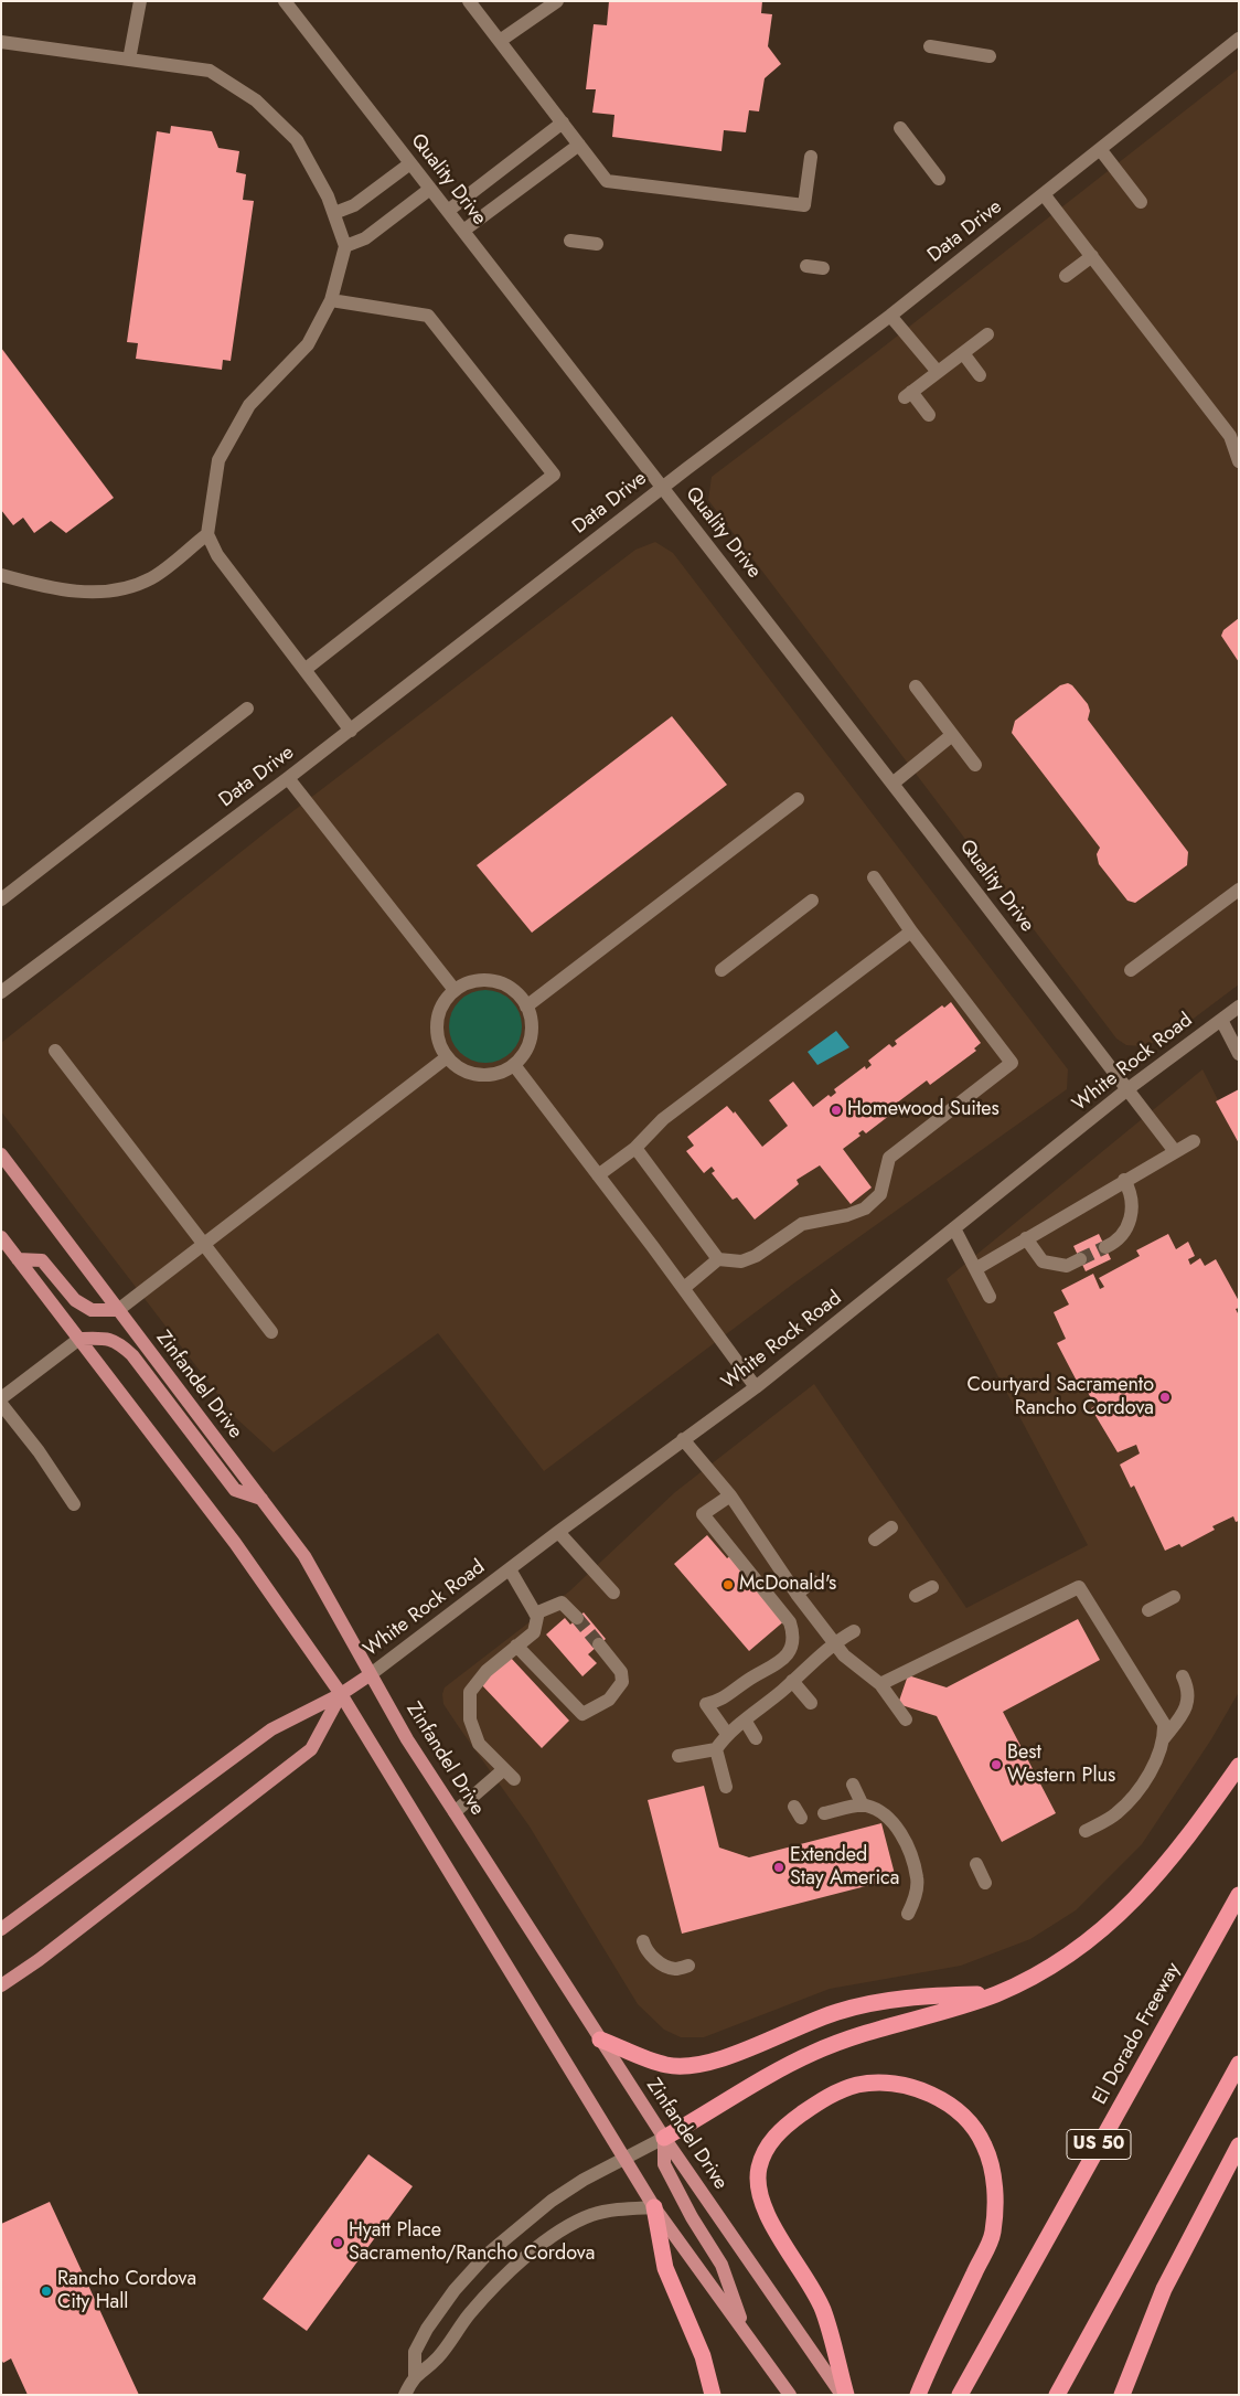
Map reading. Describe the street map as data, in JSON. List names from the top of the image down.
{
  "streets": {
    "highway": ["El Dorado Freeway", "US 50"],
    "main road": ["White Rock Road", "Zinfandel Drive"],
    "street": ["Quality Drive", "Data Drive"]
  },
  "crossings": [
    ["Quality Drive", "Data Drive"],
    ["Quality Drive", "White Rock Road"],
    ["White Rock Road", "Zinfandel Drive"]
  ],
  "places": [
    "Homewood Suites",
    "Courtyard Sacramento Rancho Cordova",
    "McDonald's",
    "Best Western Plus",
    "Extended Stay America",
    "Hyatt Place Sacramento/Rancho Cordova",
    "Rancho Cordova City Hall"
  ]
}
